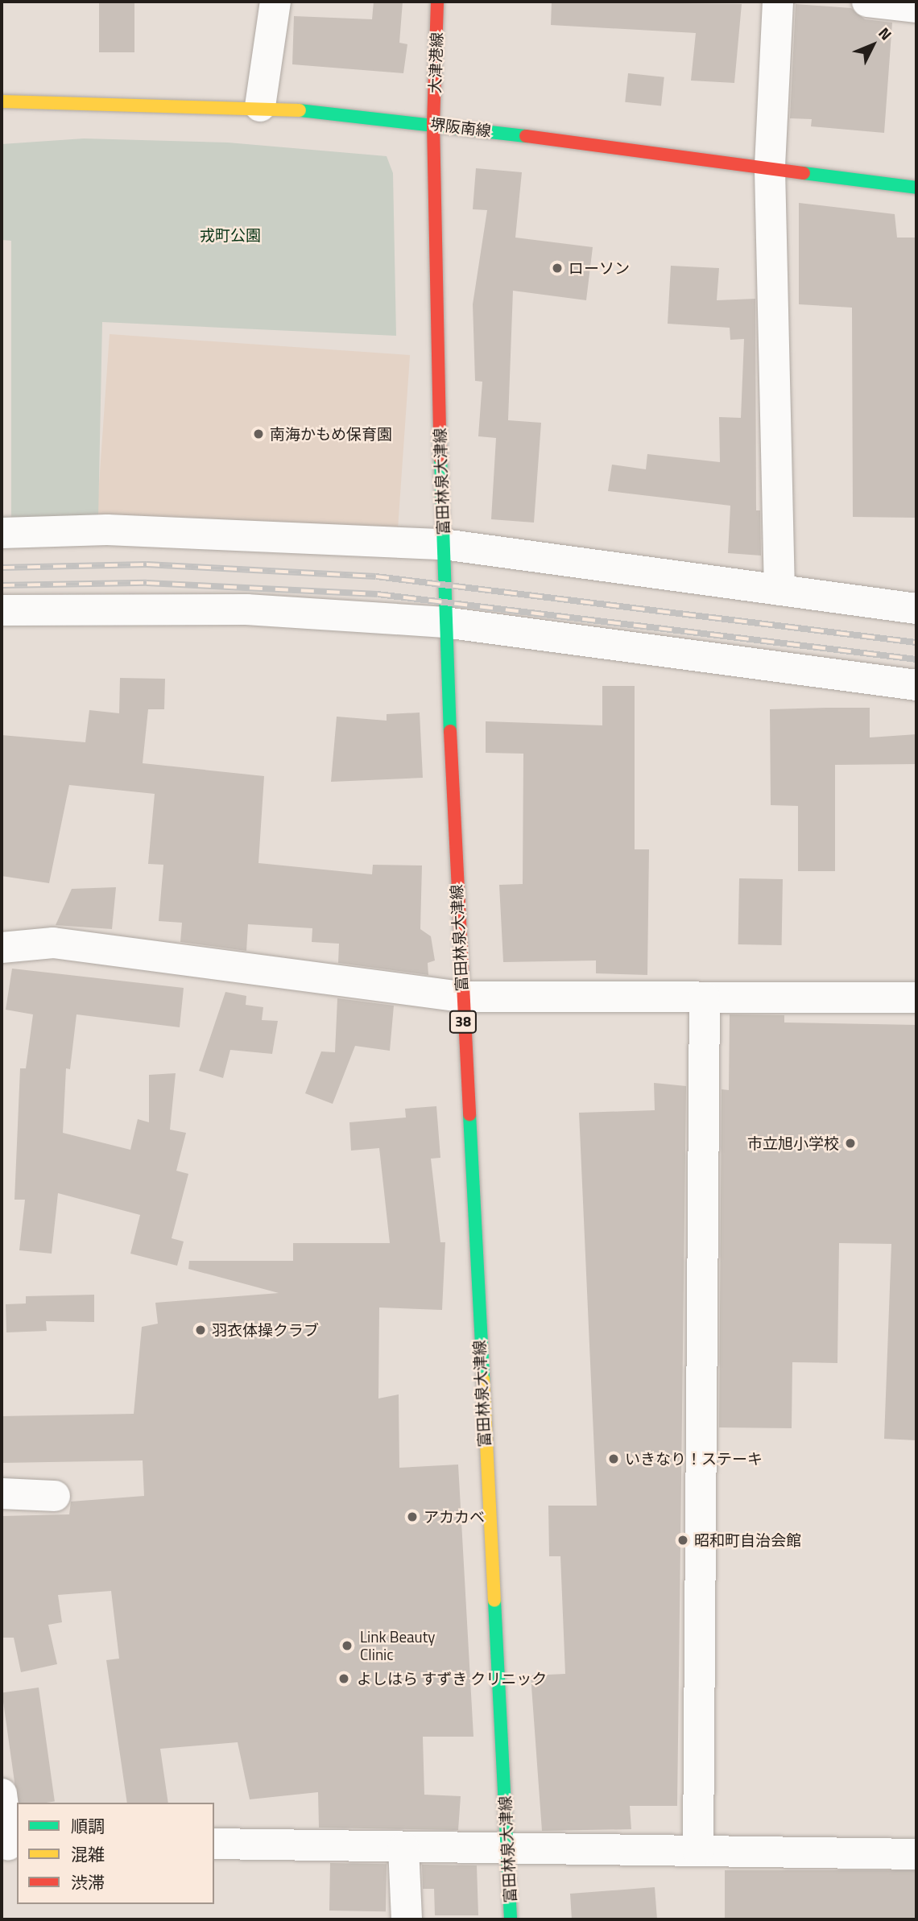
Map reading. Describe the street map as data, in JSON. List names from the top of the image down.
{
  "streets": {
    "main road": [
      "大津港線",
      "堺阪南線",
      "富田林泉大津線",
      "38"
    ]
  },
  "crossings": [
    ["大津港線", "堺阪南線"],
    ["大津港線", "富田林泉大津線"],
    ["堺阪南線", "富田林泉大津線"]
  ],
  "parks": ["戎町公園"],
  "places": [
    "ローソン",
    "南海かもめ保育園",
    "市立旭小学校",
    "羽衣体操クラブ",
    "いきなり！ステーキ",
    "アカカベ",
    "昭和町自治会館",
    "Link Beauty Clinic",
    "よしはら すずき クリニック"
  ],
  "legend": ["順調", "混雑", "渋滞"],
  "north": "top right"
}
